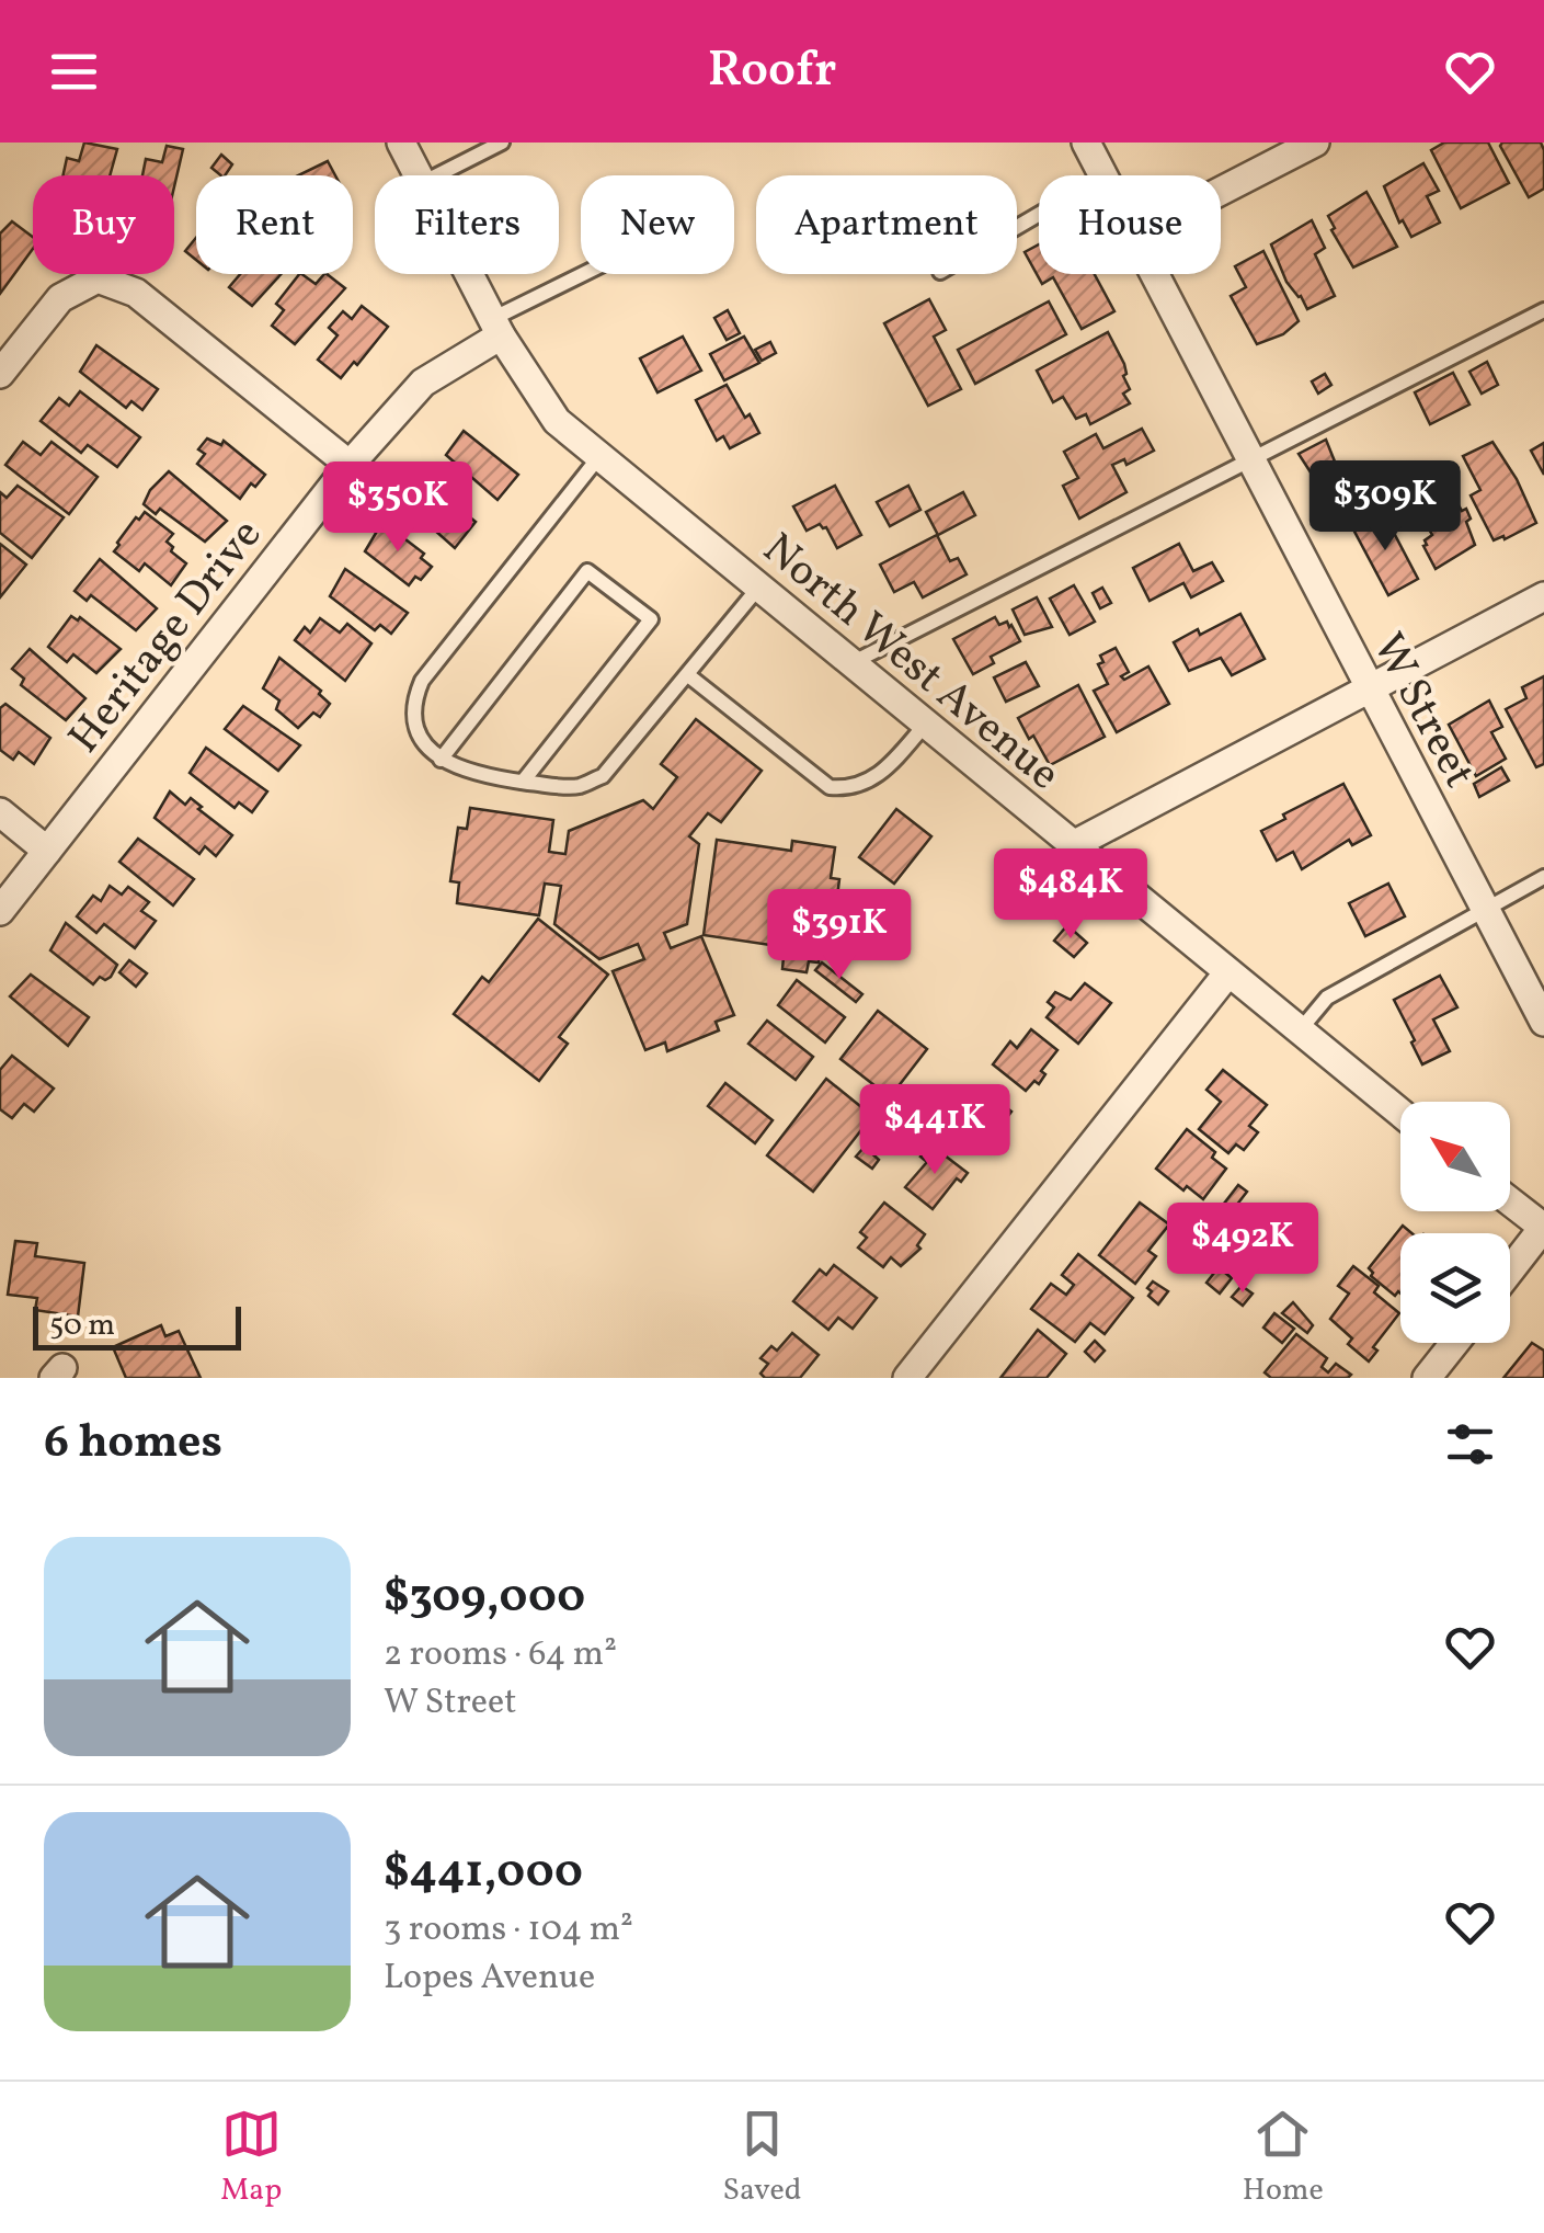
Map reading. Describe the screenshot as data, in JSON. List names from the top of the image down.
{
  "streets": {
    "street": ["Heritage Drive", "North West Avenue", "W Street"]
  },
  "crossings": [
    ["Heritage Drive", "North West Avenue"]
  ],
  "scale_bar": "50 m",
  "north": "top left",
  "page": {
    "header": "Roofr",
    "chip": [
      "Buy",
      "Rent",
      "Filters",
      "New",
      "Apartment",
      "House"
    ],
    "price": [
      "$309K",
      "$350K",
      "$484K",
      "$391K",
      "$441K",
      "$492K"
    ],
    "scale": "50 m",
    "heading": "6 homes",
    "list": [
      {
        "name": "$309,000",
        "note": "2 rooms · 64 m² · W Street"
      },
      {
        "name": "$441,000",
        "note": "3 rooms · 104 m² · Lopes Avenue"
      }
    ],
    "tabs": ["Map", "Saved", "Home"]
  }
}
